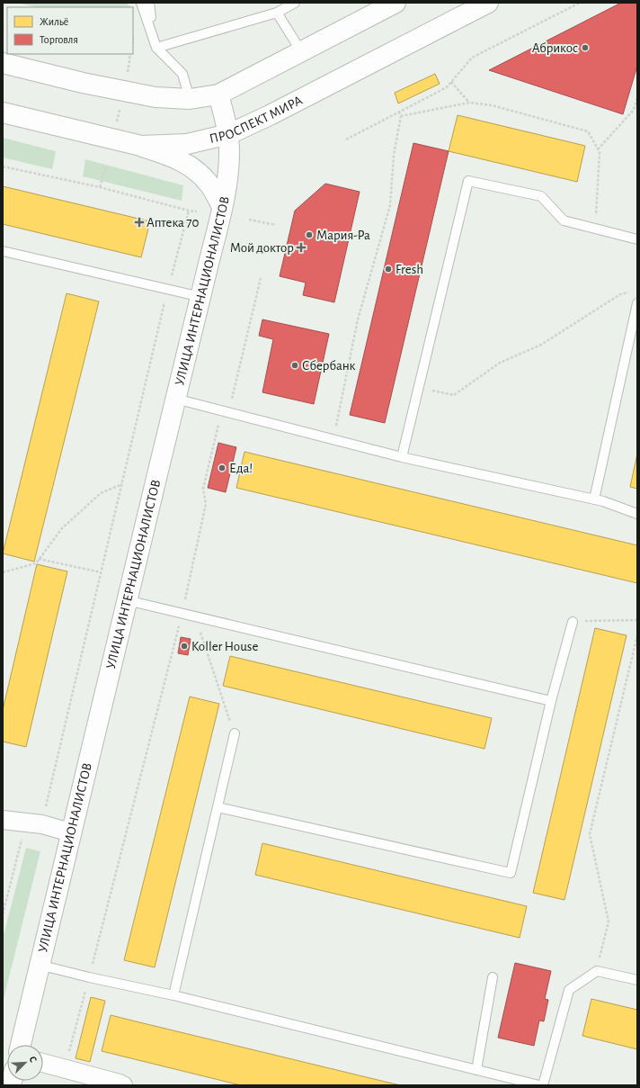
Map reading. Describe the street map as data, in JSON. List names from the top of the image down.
{
  "streets": {
    "street": ["ПРОСПЕКТ МИРА", "УЛИЦА ИНТЕРНАЦИОНАЛИСТОВ"]
  },
  "crossings": [
    ["ПРОСПЕКТ МИРА", "УЛИЦА ИНТЕРНАЦИОНАЛИСТОВ"]
  ],
  "places": {
    "other": [
      "Абрикос",
      "Мария-Ра",
      "Fresh",
      "Сбербанк",
      "Еда!",
      "Koller House"
    ],
    "health": ["Аптека 70", "Мой доктор"]
  },
  "legend": ["Жильё", "Торговля"],
  "north": "top right"
}
